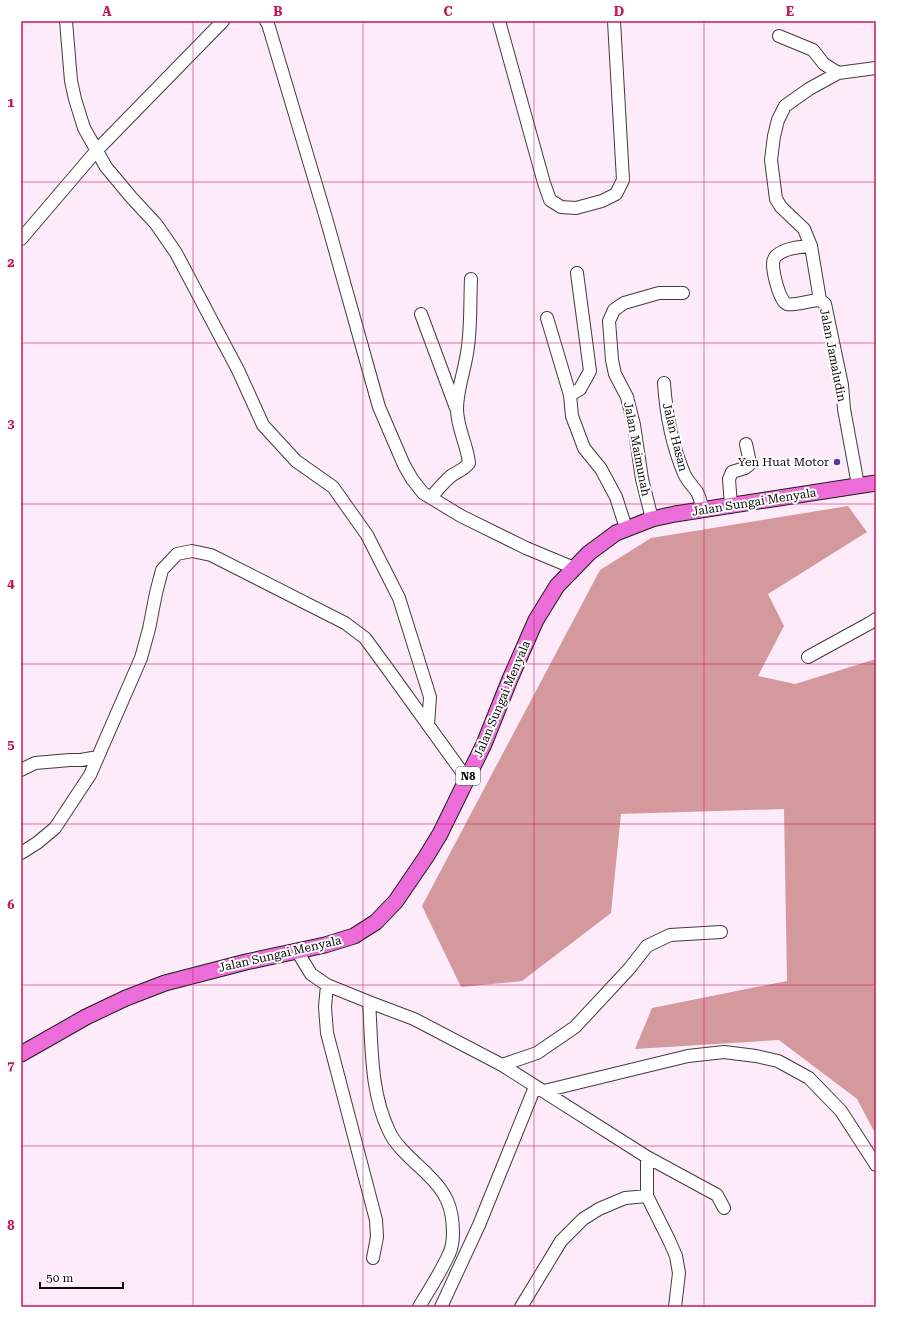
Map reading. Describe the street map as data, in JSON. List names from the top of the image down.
{
  "streets": {
    "main road": ["Jalan Sungai Menyala", "N8"],
    "street": ["Jalan Jamaludin", "Jalan Hasan", "Jalan Maimunah"]
  },
  "crossings": [
    ["Jalan Jamaludin", "Jalan Sungai Menyala"],
    ["Jalan Hasan", "Jalan Sungai Menyala"],
    ["Jalan Maimunah", "Jalan Sungai Menyala"]
  ],
  "places": ["Yen Huat Motor"],
  "scale_bar": "50 m",
  "grid": {
    "columns": [
      "A",
      "B",
      "C",
      "D",
      "E"
    ],
    "rows": [
      "1",
      "2",
      "3",
      "4",
      "5",
      "6",
      "7",
      "8"
    ]
  }
}
